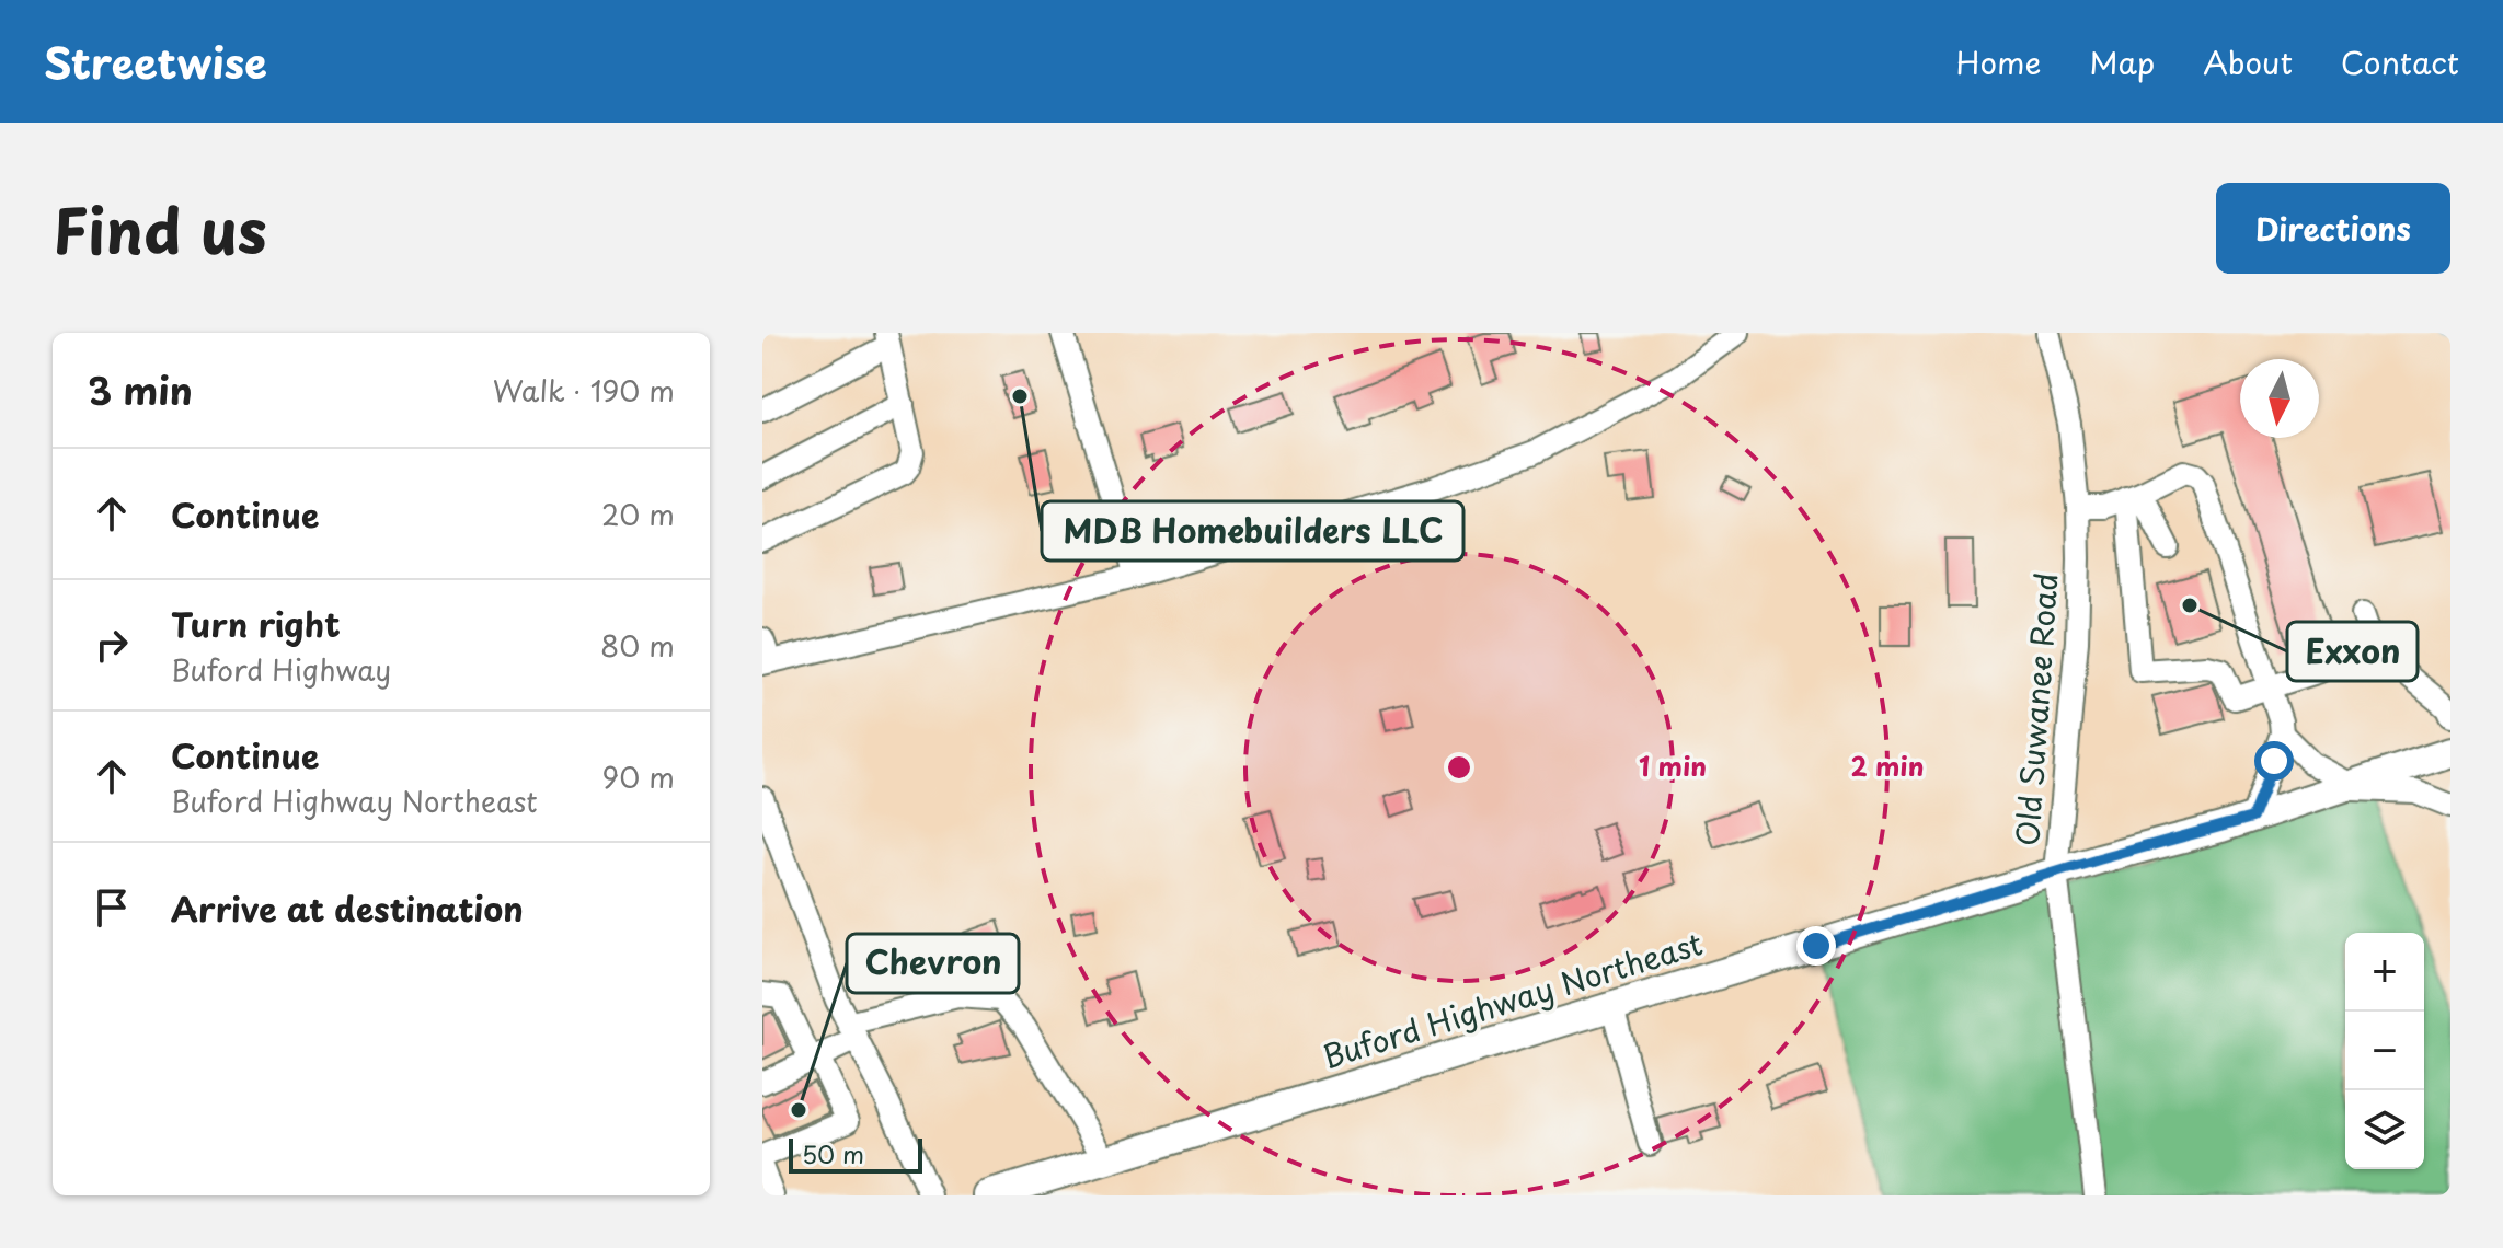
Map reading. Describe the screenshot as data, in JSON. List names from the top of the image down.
{
  "streets": {
    "main road": ["Buford Highway Northeast"],
    "street": ["Old Suwanee Road"]
  },
  "crossings": [
    ["Old Suwanee Road", "Buford Highway Northeast"]
  ],
  "places": ["MDB Homebuilders LLC", "Exxon", "Chevron"],
  "scale_bar": "50 m",
  "north": "bottom",
  "page": {
    "header": "Streetwise",
    "nav": [
      "Home",
      "Map",
      "About",
      "Contact"
    ],
    "title": "Find us",
    "buttons": "Directions",
    "heading": ["3 min", "Walk · 190 m"],
    "list": [
      ["Continue", "20 m"],
      ["Turn right", "Buford Highway", "80 m"],
      ["Continue", "Buford Highway Northeast", "90 m"],
      "Arrive at destination"
    ],
    "map_buttons": ["+", "−"],
    "scale": "50 m"
  },
  "rings": ["1 min", "2 min"]
}
